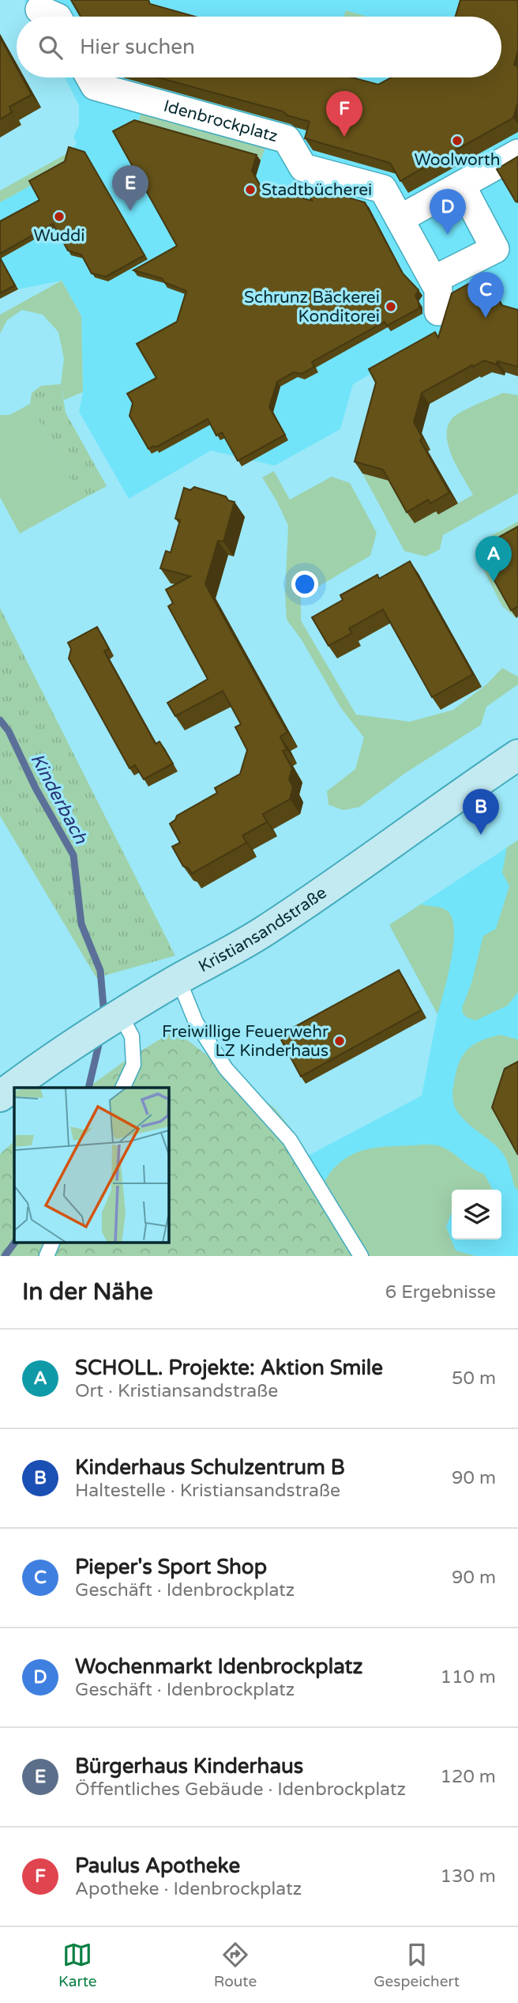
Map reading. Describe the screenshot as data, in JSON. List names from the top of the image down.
{
  "streets": {
    "street": ["Idenbrockplatz", "Kristiansandstraße"]
  },
  "water": ["Kinderbach"],
  "places": [
    "Woolworth",
    "Stadtbücherei",
    "Wuddi",
    "Schrunz Bäckerei Konditorei",
    "Freiwillige Feuerwehr LZ Kinderhaus"
  ],
  "page": {
    "search": "Hier suchen",
    "pins": [
      "F",
      "E",
      "D",
      "C",
      "A",
      "B"
    ],
    "heading": ["In der Nähe", "6 Ergebnisse"],
    "list": [
      {
        "mark": "A",
        "name": "SCHOLL. Projekte: Aktion Smile",
        "note": "Ort · Kristiansandstraße",
        "value": "50 m"
      },
      {
        "mark": "B",
        "name": "Kinderhaus Schulzentrum B",
        "note": "Haltestelle · Kristiansandstraße",
        "value": "90 m"
      },
      {
        "mark": "C",
        "name": "Pieper's Sport Shop",
        "note": "Geschäft · Idenbrockplatz",
        "value": "90 m"
      },
      {
        "mark": "D",
        "name": "Wochenmarkt Idenbrockplatz",
        "note": "Geschäft · Idenbrockplatz",
        "value": "110 m"
      },
      {
        "mark": "E",
        "name": "Bürgerhaus Kinderhaus",
        "note": "Öffentliches Gebäude · Idenbrockplatz",
        "value": "120 m"
      },
      {
        "mark": "F",
        "name": "Paulus Apotheke",
        "note": "Apotheke · Idenbrockplatz",
        "value": "130 m"
      }
    ],
    "nav": ["Karte", "Route", "Gespeichert"]
  }
}
